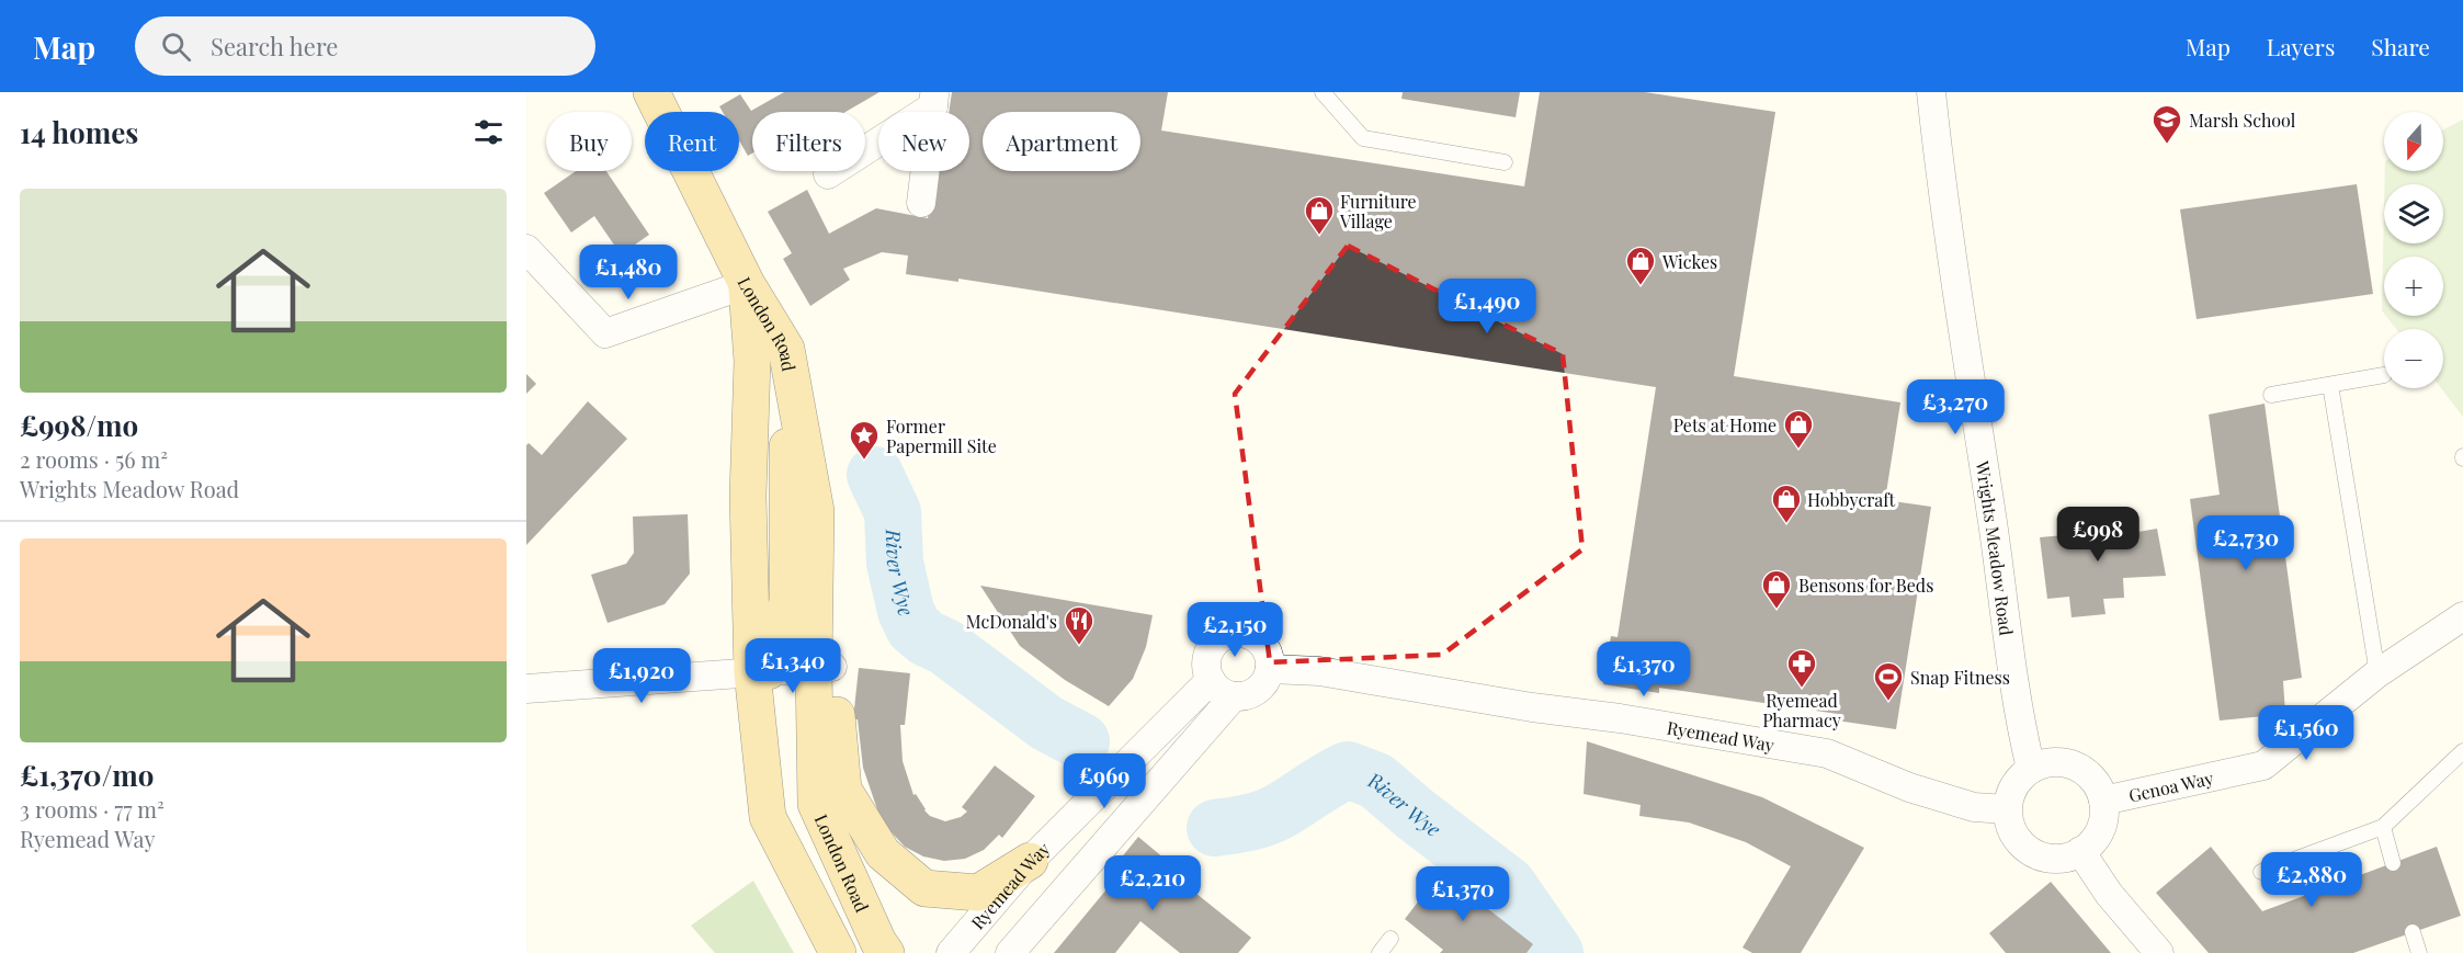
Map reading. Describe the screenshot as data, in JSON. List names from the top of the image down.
{
  "streets": {
    "main road": ["London Road"],
    "street": ["Wrights Meadow Road", "Ryemead Way", "Genoa Way"]
  },
  "crossings": [
    ["Wrights Meadow Road", "Ryemead Way"],
    ["Wrights Meadow Road", "Genoa Way"],
    ["Ryemead Way", "Genoa Way"]
  ],
  "water": ["River Wye"],
  "places": {
    "school or university": ["Marsh School"],
    "shop": [
      "Furniture Village",
      "Wickes",
      "Pets at Home",
      "Hobbycraft",
      "Bensons for Beds"
    ],
    "place": ["Former Papermill Site"],
    "restaurant": ["McDonald's"],
    "pharmacy": ["Ryemead Pharmacy"],
    "sports": ["Snap Fitness"]
  },
  "north": "bottom",
  "page": {
    "header": "Map",
    "search": "Search here",
    "nav": ["Map", "Layers", "Share"],
    "heading": "14 homes",
    "map_buttons": ["+", "−"],
    "chip": [
      "Buy",
      "Rent",
      "Filters",
      "New",
      "Apartment"
    ],
    "list": [
      {
        "name": "£998/mo",
        "note": "2 rooms · 56 m² · Wrights Meadow Road"
      },
      {
        "name": "£1,370/mo",
        "note": "3 rooms · 77 m² · Ryemead Way"
      }
    ],
    "price": [
      "£1,480",
      "£1,490",
      "£3,270",
      "£998",
      "£2,730",
      "£2,150",
      "£1,340",
      "£1,370",
      "£1,920",
      "£1,560",
      "£969",
      "£2,880",
      "£2,210",
      "£1,370"
    ]
  }
}
